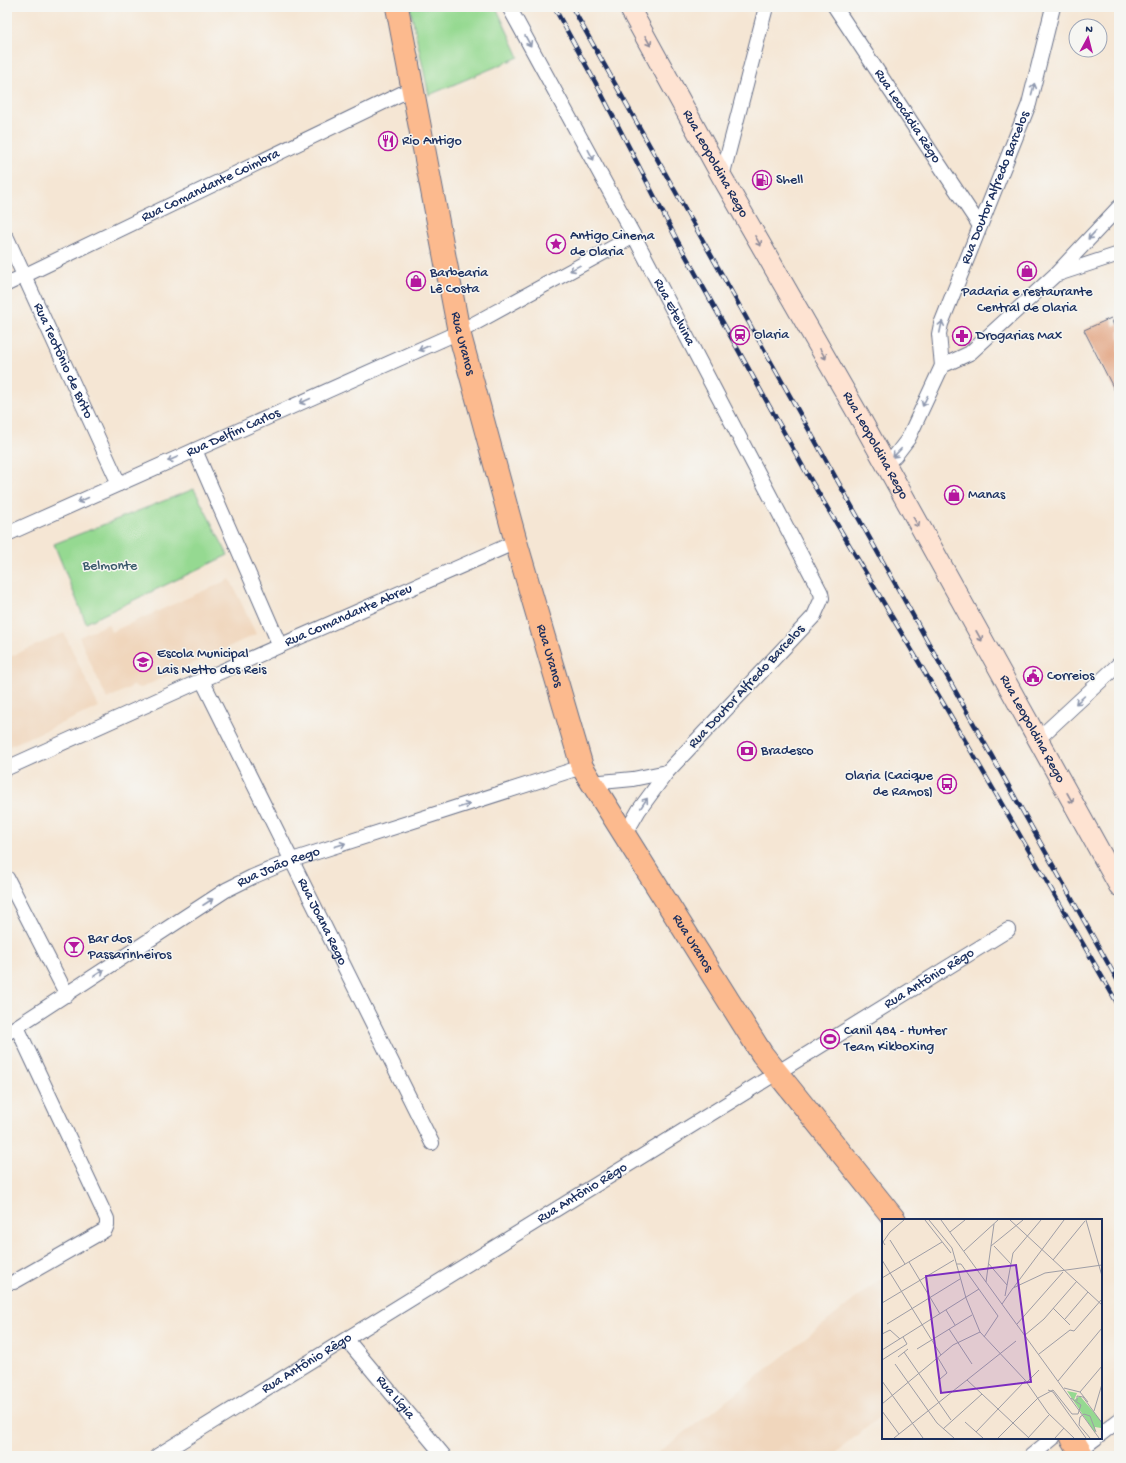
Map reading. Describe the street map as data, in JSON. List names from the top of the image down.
{
  "streets": {
    "main road": ["Rua Leopoldina Rego", "Rua Uranos"],
    "street": [
      "Rua Leocádia Rêgo",
      "Rua Comandante Coimbra",
      "Rua Doutor Alfredo Barcelos",
      "Rua Etelvina",
      "Rua Teotônio de Brito",
      "Rua Delfim Carlos",
      "Rua Comandante Abreu",
      "Rua João Rego",
      "Rua Joana Rego",
      "Rua Antônio Rêgo",
      "Rua Lígia"
    ]
  },
  "crossings": [
    ["Rua Leocádia Rêgo", "Rua Doutor Alfredo Barcelos"],
    ["Rua Comandante Coimbra", "Rua Uranos"],
    ["Rua Comandante Coimbra", "Rua Teotônio de Brito"],
    ["Rua Doutor Alfredo Barcelos", "Rua Etelvina"],
    ["Rua Doutor Alfredo Barcelos", "Rua Uranos"],
    ["Rua Etelvina", "Rua Delfim Carlos"],
    ["Rua Uranos", "Rua Delfim Carlos"],
    ["Rua Uranos", "Rua Comandante Abreu"],
    ["Rua Uranos", "Rua João Rego"],
    ["Rua Uranos", "Rua Antônio Rêgo"],
    ["Rua Teotônio de Brito", "Rua Delfim Carlos"],
    ["Rua Comandante Abreu", "Rua Joana Rego"],
    ["Rua João Rego", "Rua Joana Rego"],
    ["Rua Antônio Rêgo", "Rua Lígia"]
  ],
  "one_way": [
    "Rua Leopoldina Rego",
    "Rua Doutor Alfredo Barcelos",
    "Rua Etelvina",
    "Rua Delfim Carlos",
    "Rua João Rego"
  ],
  "parks": ["Belmonte"],
  "places": {
    "restaurant": ["Rio Antigo"],
    "fuel station": ["Shell"],
    "place": ["Antigo Cinema de Olaria"],
    "shop": ["Padaria e restaurante Central de Olaria", "Barbearia Lê Costa", "Manas"],
    "station": ["Olaria"],
    "pharmacy": ["Drogarias Max"],
    "school or university": ["Escola Municipal Lais Netto dos Reis"],
    "public building": ["Correios"],
    "bank": ["Bradesco"],
    "bus stop": ["Olaria (Cacique de Ramos)"],
    "bar": ["Bar dos Passarinheiros"],
    "sports": ["Canil 484 - Hunter Team Kikboxing"]
  },
  "north": "top"
}
